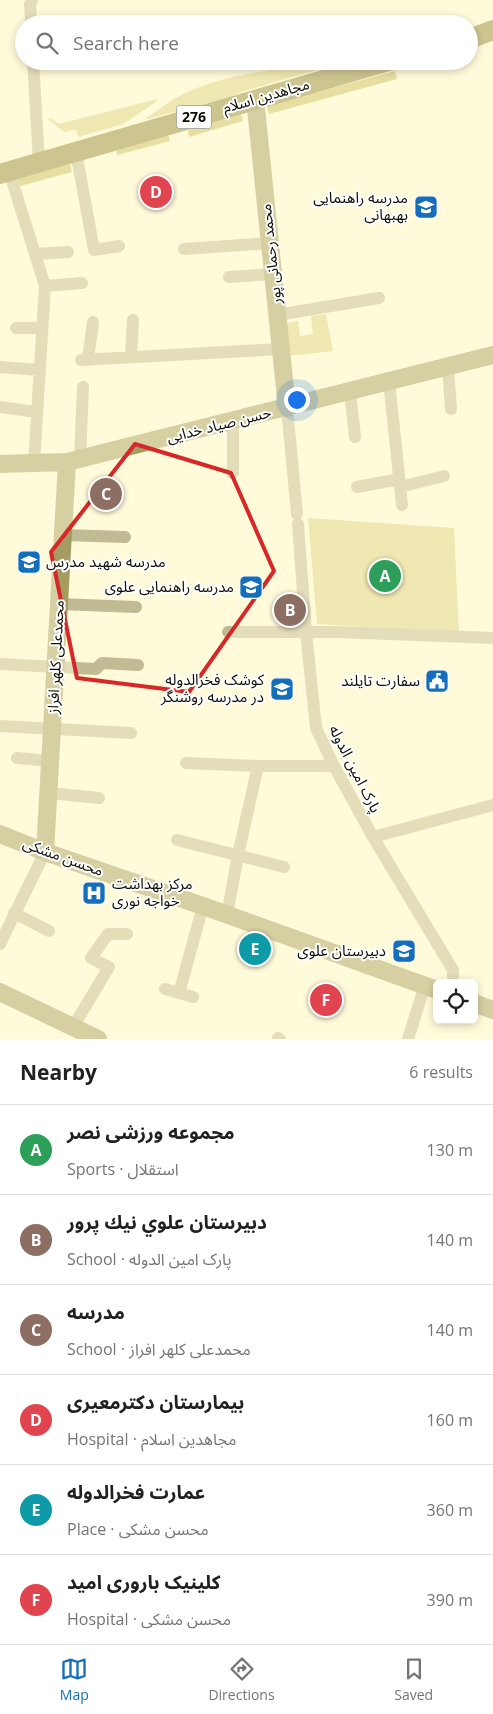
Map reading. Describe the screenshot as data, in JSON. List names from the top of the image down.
{
  "streets": {
    "main road": ["مجاهدین اسلام", "276"],
    "street": [
      "محمد رحمانی پور",
      "حسن صیاد خدایی",
      "محمدعلی کلهر افراز",
      "پارک امین الدوله",
      "محسن مشکی"
    ]
  },
  "crossings": [
    ["مجاهدین اسلام", "محمد رحمانی پور"],
    ["محمد رحمانی پور", "حسن صیاد خدایی"],
    ["محمد رحمانی پور", "پارک امین الدوله"],
    ["حسن صیاد خدایی", "محمدعلی کلهر افراز"],
    ["حسن صیاد خدایی", "پارک امین الدوله"],
    ["محمدعلی کلهر افراز", "محسن مشکی"]
  ],
  "places": {
    "school or university": [
      "مدرسه راهنمایی بهبهانی",
      "مدرسه شهید مدرس",
      "مدرسه راهنمایی علوی",
      "کوشک فخرالدوله در مدرسه روشنگر",
      "دبیرستان علوی"
    ],
    "public building": ["سفارت تایلند"],
    "hospital": ["مرکز بهداشت خواجه نوری"]
  },
  "page": {
    "search": "Search here",
    "pins": [
      "D",
      "C",
      "A",
      "B",
      "E",
      "F"
    ],
    "heading": ["Nearby", "6 results"],
    "list": [
      {
        "mark": "A",
        "name": "مجموعه ورزشی نصر",
        "note": "Sports · استقلال",
        "value": "130 m"
      },
      {
        "mark": "B",
        "name": "دبيرستان علوي نيك پرور",
        "note": "School · پارک امین الدوله",
        "value": "140 m"
      },
      {
        "mark": "C",
        "name": "مدرسه",
        "note": "School · محمدعلی کلهر افراز",
        "value": "140 m"
      },
      {
        "mark": "D",
        "name": "بیمارستان دکترمعیری",
        "note": "Hospital · مجاهدین اسلام",
        "value": "160 m"
      },
      {
        "mark": "E",
        "name": "عمارت فخرالدوله",
        "note": "Place · محسن مشکی",
        "value": "360 m"
      },
      {
        "mark": "F",
        "name": "کلینیک باروری امید",
        "note": "Hospital · محسن مشکی",
        "value": "390 m"
      }
    ],
    "nav": ["Map", "Directions", "Saved"]
  }
}
